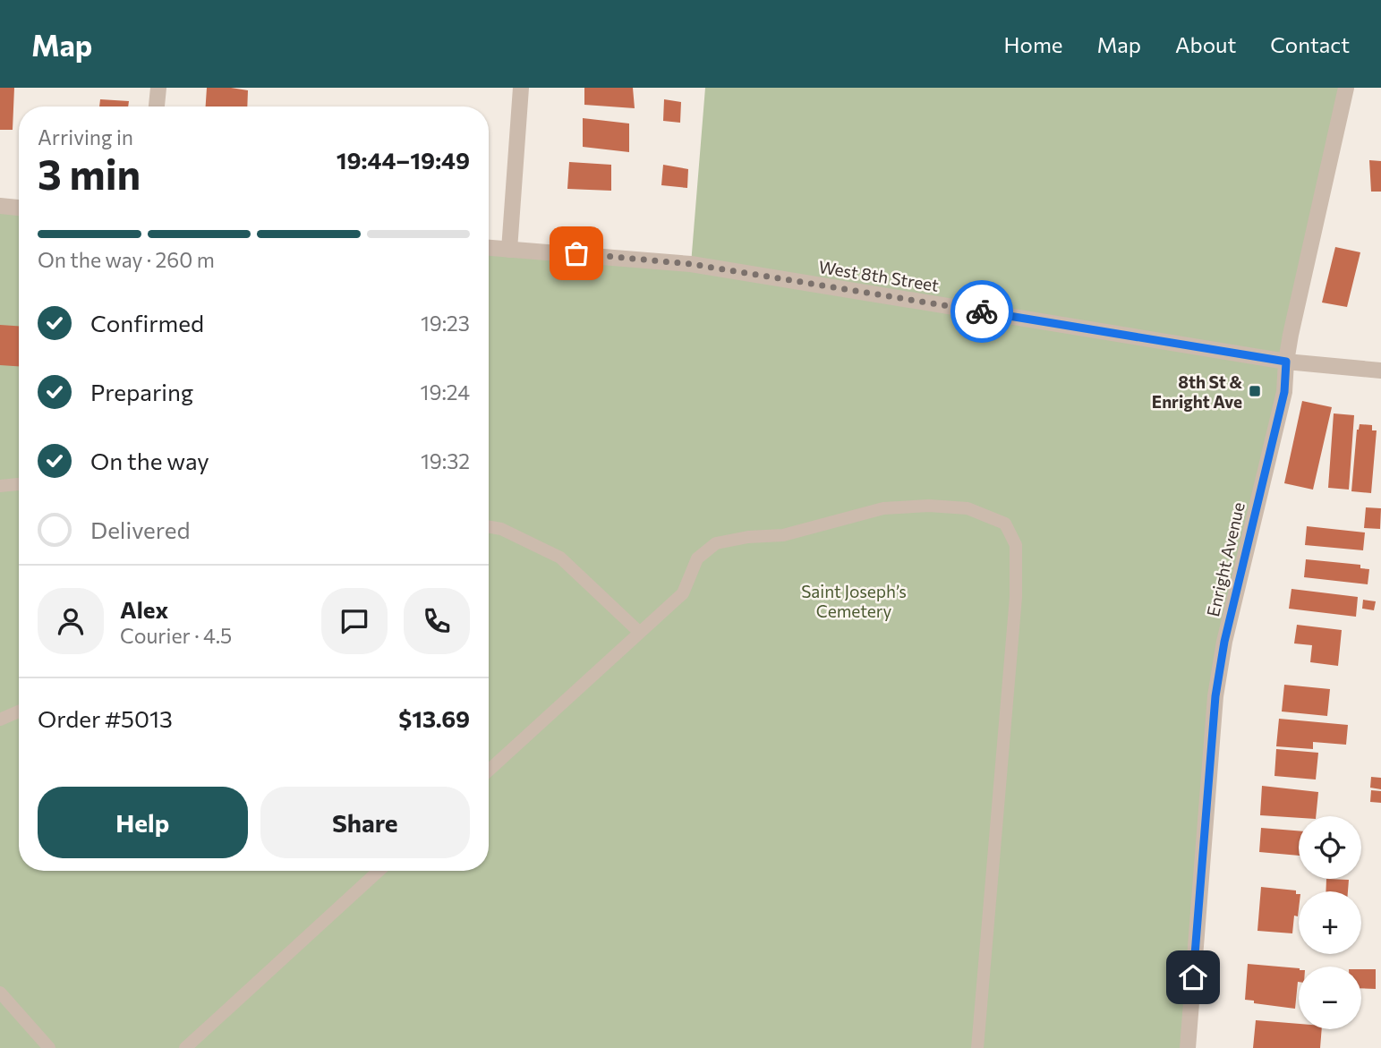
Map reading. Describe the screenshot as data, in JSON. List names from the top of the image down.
{
  "streets": {
    "street": ["West 8th Street", "Enright Avenue"]
  },
  "crossings": [
    ["West 8th Street", "Enright Avenue"]
  ],
  "parks": ["Saint Joseph’s Cemetery"],
  "places": {
    "transit": ["8th St & Enright Ave"]
  },
  "page": {
    "header": "Map",
    "nav": [
      "Home",
      "Map",
      "About",
      "Contact"
    ],
    "heading": ["3 min", "Arriving in", "19:44–19:49"],
    "panel": [
      "Alex",
      "Courier · 4.5",
      "Order #5013",
      "$13.69"
    ],
    "bar": "On the way · 260 m",
    "list": [
      ["Confirmed", "19:23"],
      ["Preparing", "19:24"],
      ["On the way", "19:32"],
      "Delivered"
    ],
    "buttons": ["Help", "Share"],
    "map_buttons": ["+", "−"]
  }
}
